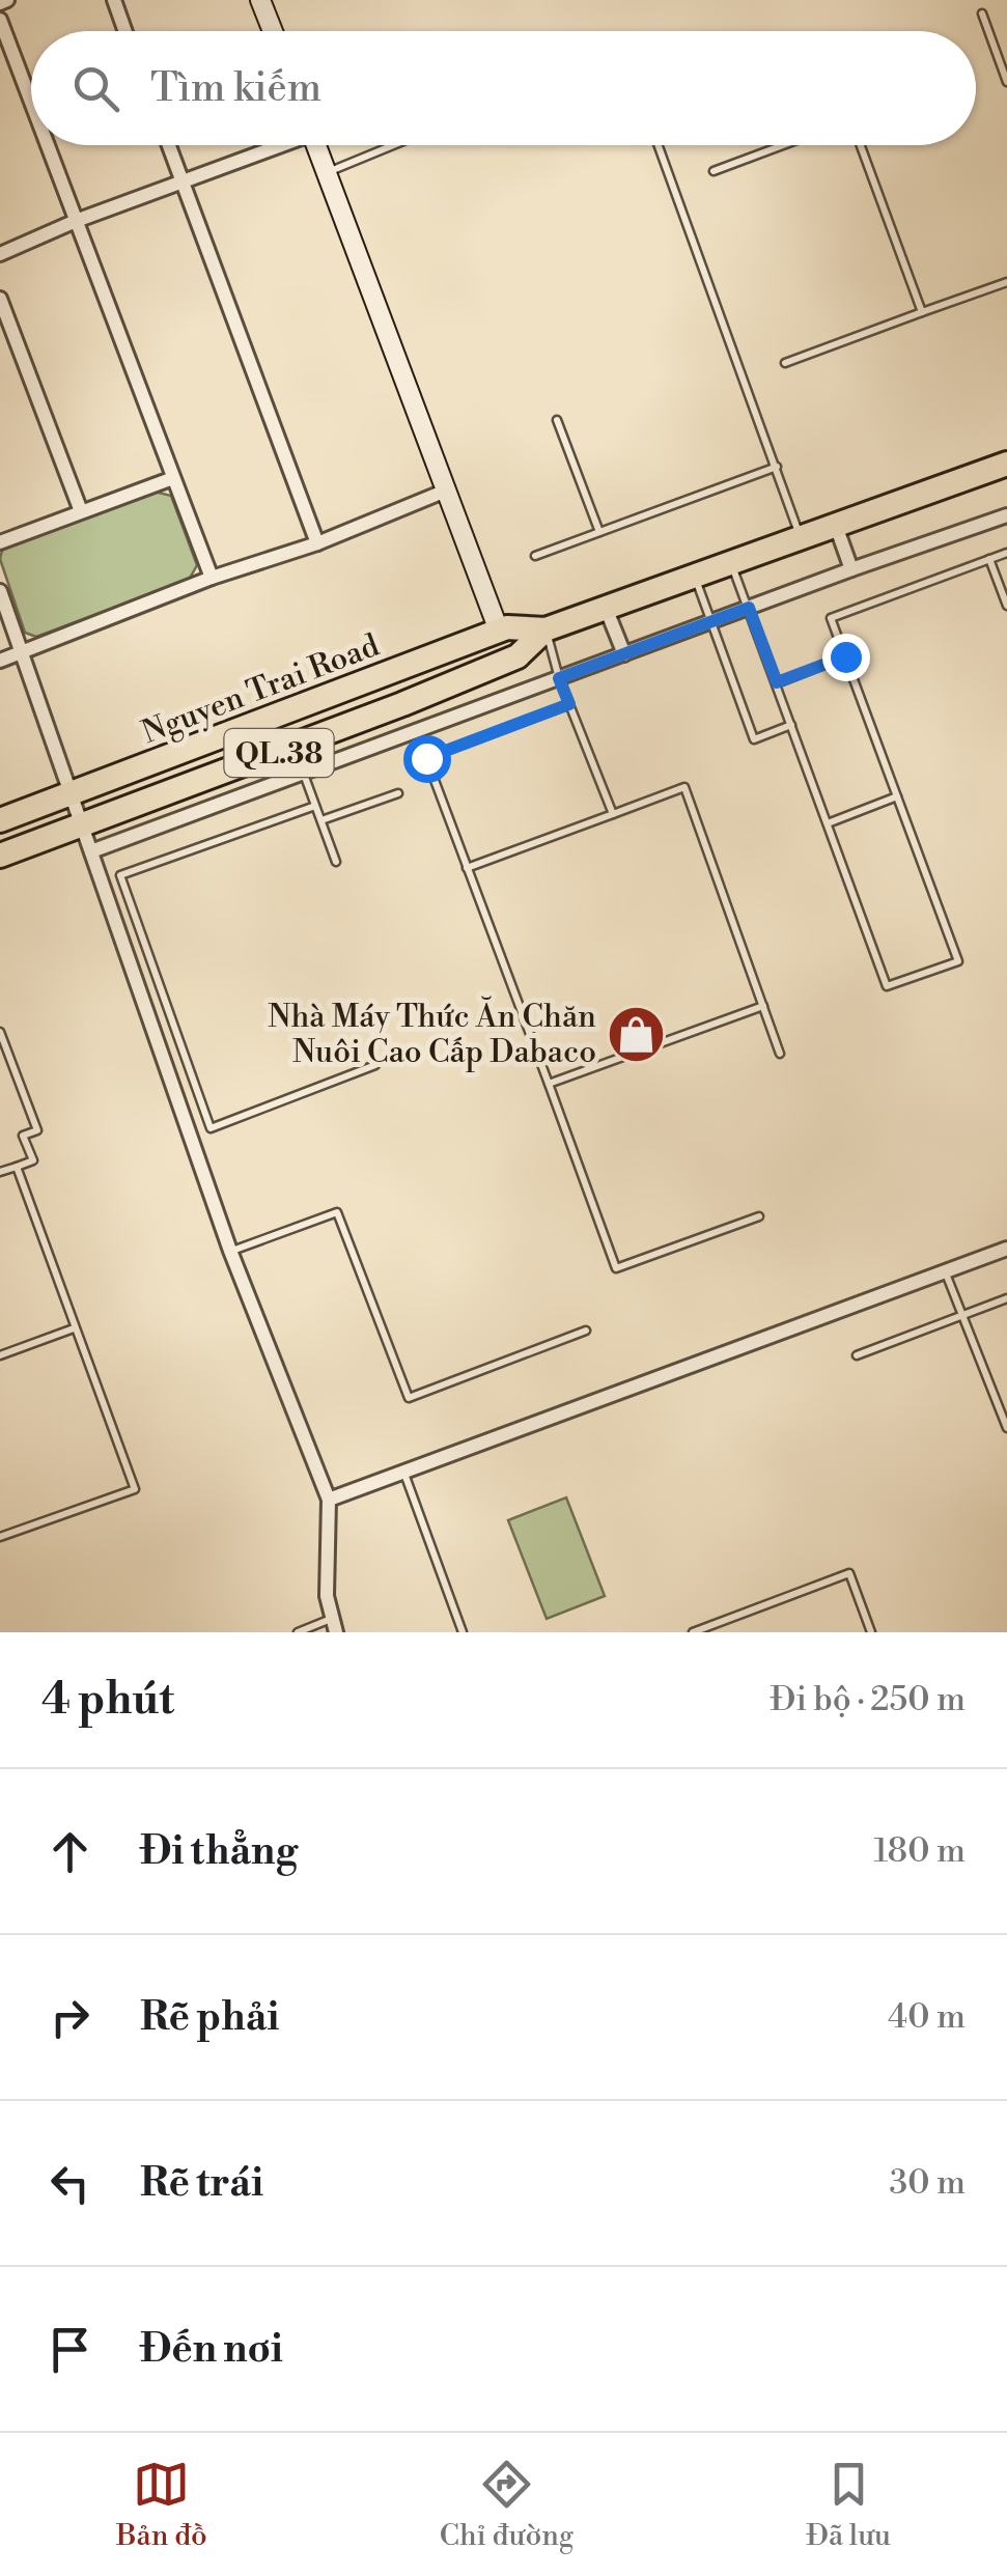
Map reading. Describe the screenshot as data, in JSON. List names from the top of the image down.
{
  "streets": {
    "highway": ["Nguyen Trai Road", "QL.38"]
  },
  "places": {
    "shop": ["Nhà Máy Thức Ăn Chăn Nuôi Cao Cấp Dabaco"]
  },
  "page": {
    "search": "Tìm kiếm",
    "heading": ["4 phút", "Đi bộ · 250 m"],
    "list": [
      ["Đi thẳng", "180 m"],
      ["Rẽ phải", "40 m"],
      ["Rẽ trái", "30 m"],
      "Đến nơi"
    ],
    "nav": ["Bản đồ", "Chỉ đường", "Đã lưu"]
  }
}
